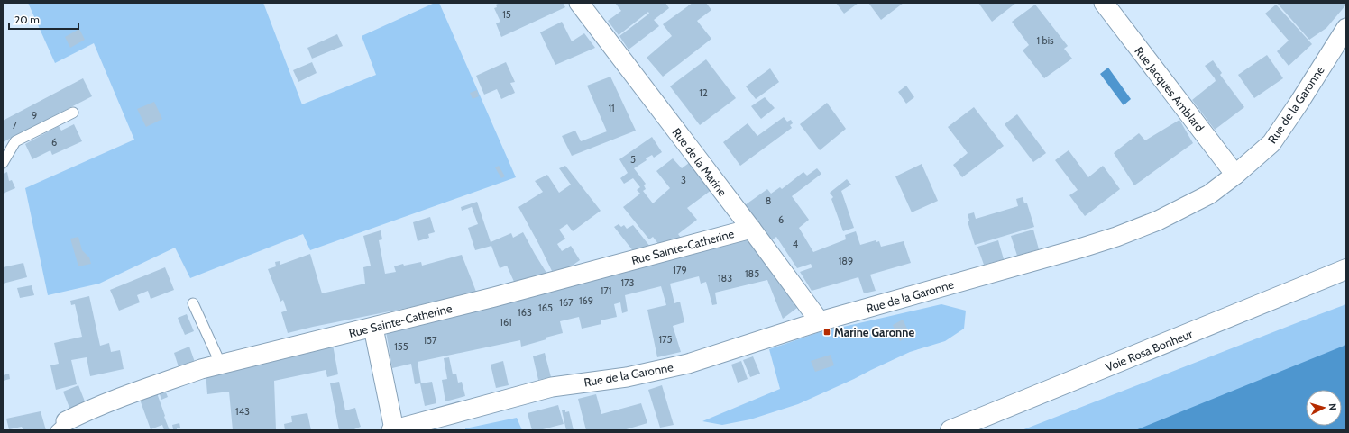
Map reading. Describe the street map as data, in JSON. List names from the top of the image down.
{
  "streets": {
    "street": [
      "Rue Jacques Amblard",
      "Rue de la Garonne",
      "Rue de la Marine",
      "Rue Sainte-Catherine",
      "Voie Rosa Bonheur"
    ]
  },
  "crossings": [
    ["Rue Jacques Amblard", "Rue de la Garonne"],
    ["Rue de la Garonne", "Rue de la Marine"],
    ["Rue de la Marine", "Rue Sainte-Catherine"]
  ],
  "places": {
    "transit": ["Marine Garonne"]
  },
  "house_numbers": [
    "15",
    "1 bis",
    "12",
    "11",
    "9",
    "7",
    "6",
    "5",
    "3",
    "8",
    "6",
    "4",
    "189",
    "179",
    "185",
    "183",
    "173",
    "171",
    "169",
    "167",
    "165",
    "163",
    "161",
    "175",
    "157",
    "155",
    "143"
  ],
  "scale_bar": "20 m",
  "north": "right"
}
